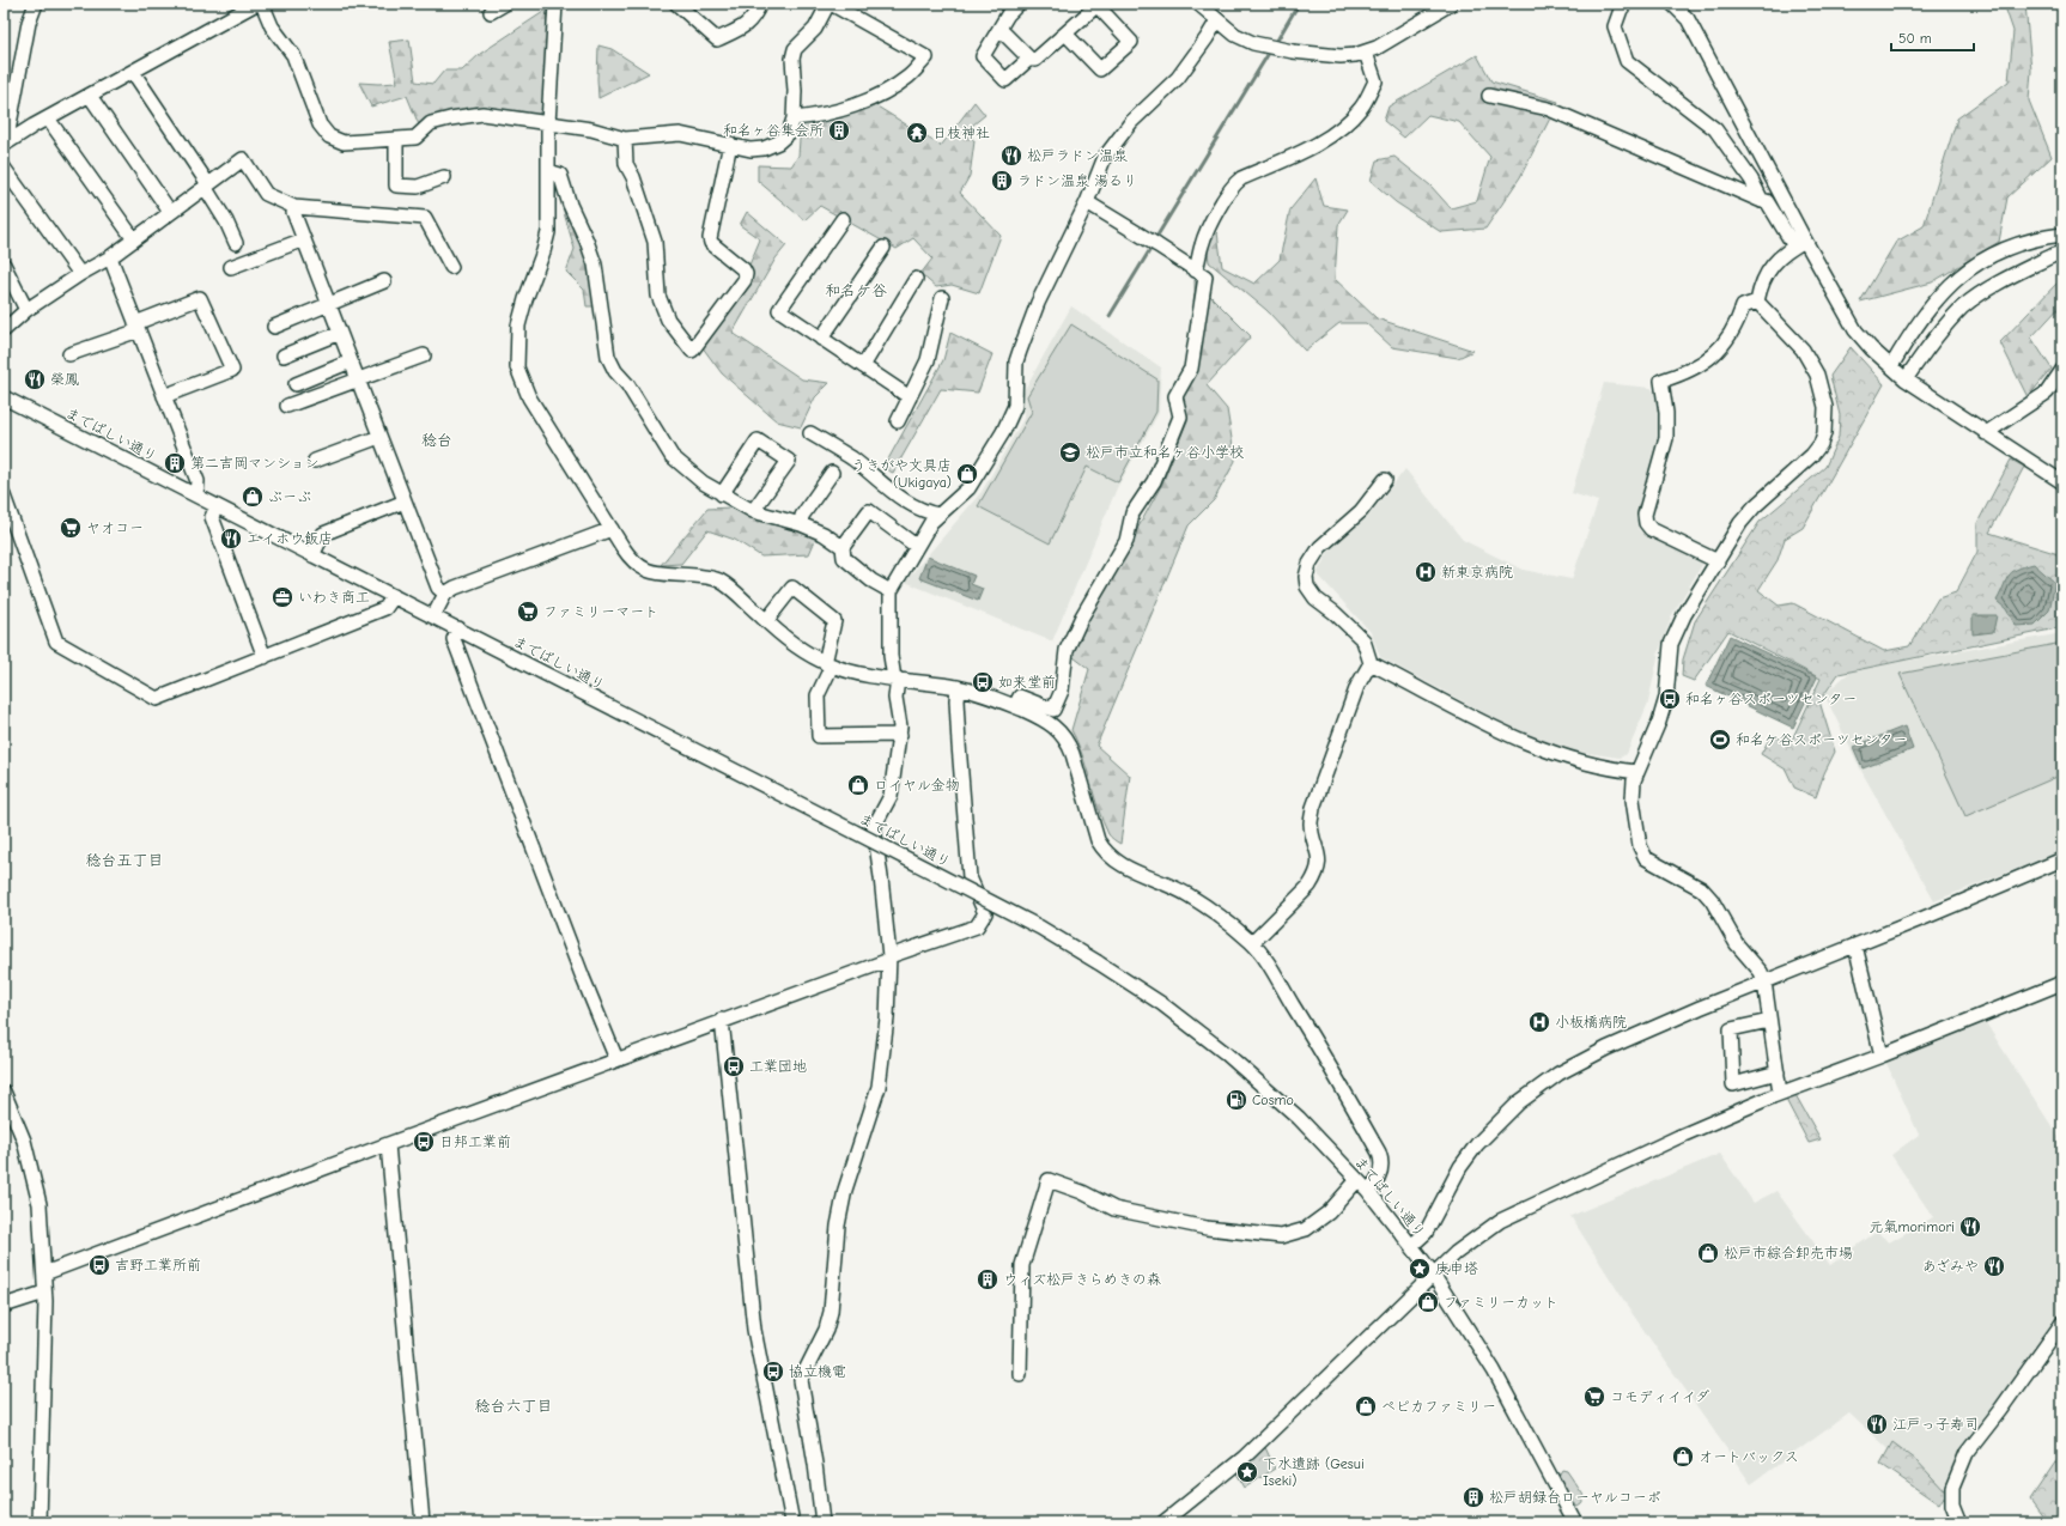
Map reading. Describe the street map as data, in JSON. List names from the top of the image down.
{
  "streets": {
    "street": ["までばしい通り", "まてばしい通り"]
  },
  "crossings": [
    ["までばしい通り", "まてばしい通り"]
  ],
  "districts": [
    "和名ケ谷",
    "稔台",
    "稔台五丁目",
    "稔台六丁目"
  ],
  "places": {
    "building": [
      "和名ヶ谷集会所",
      "ラドン温泉 湯るり",
      "第二吉岡マンション",
      "ウィズ松戸きらめきの森",
      "松戸胡録台ローヤルコーポ"
    ],
    "temple": ["日枝神社"],
    "restaurant": [
      "松戸ラドン温泉",
      "榮鳳",
      "エイホウ飯店",
      "元氣morimori",
      "あざみや",
      "江戸っ子寿司"
    ],
    "school or university": ["松戸市立和名ヶ谷小学校"],
    "shop": [
      "うきがや文具店 (Ukigaya)",
      "ぶーぶ",
      "ロイヤル金物",
      "松戸市綜合卸売市場",
      "ファミリーカット",
      "ペピカファミリー",
      "オートバックス"
    ],
    "supermarket": ["ヤオコー", "ファミリーマート", "コモディイイダ"],
    "hospital": ["新東京病院", "小板橋病院"],
    "office": ["いわき商工"],
    "bus stop": [
      "如来堂前",
      "和名ヶ谷スポーツセンター",
      "工業団地",
      "日邦工業前",
      "吉野工業所前",
      "協立機電"
    ],
    "sports": ["和名ケ谷スポーツセンター"],
    "fuel station": ["Cosmo"],
    "place": ["庚申塔", "下水遺跡 (Gesui Iseki)"]
  },
  "scale_bar": "50 m"
}
